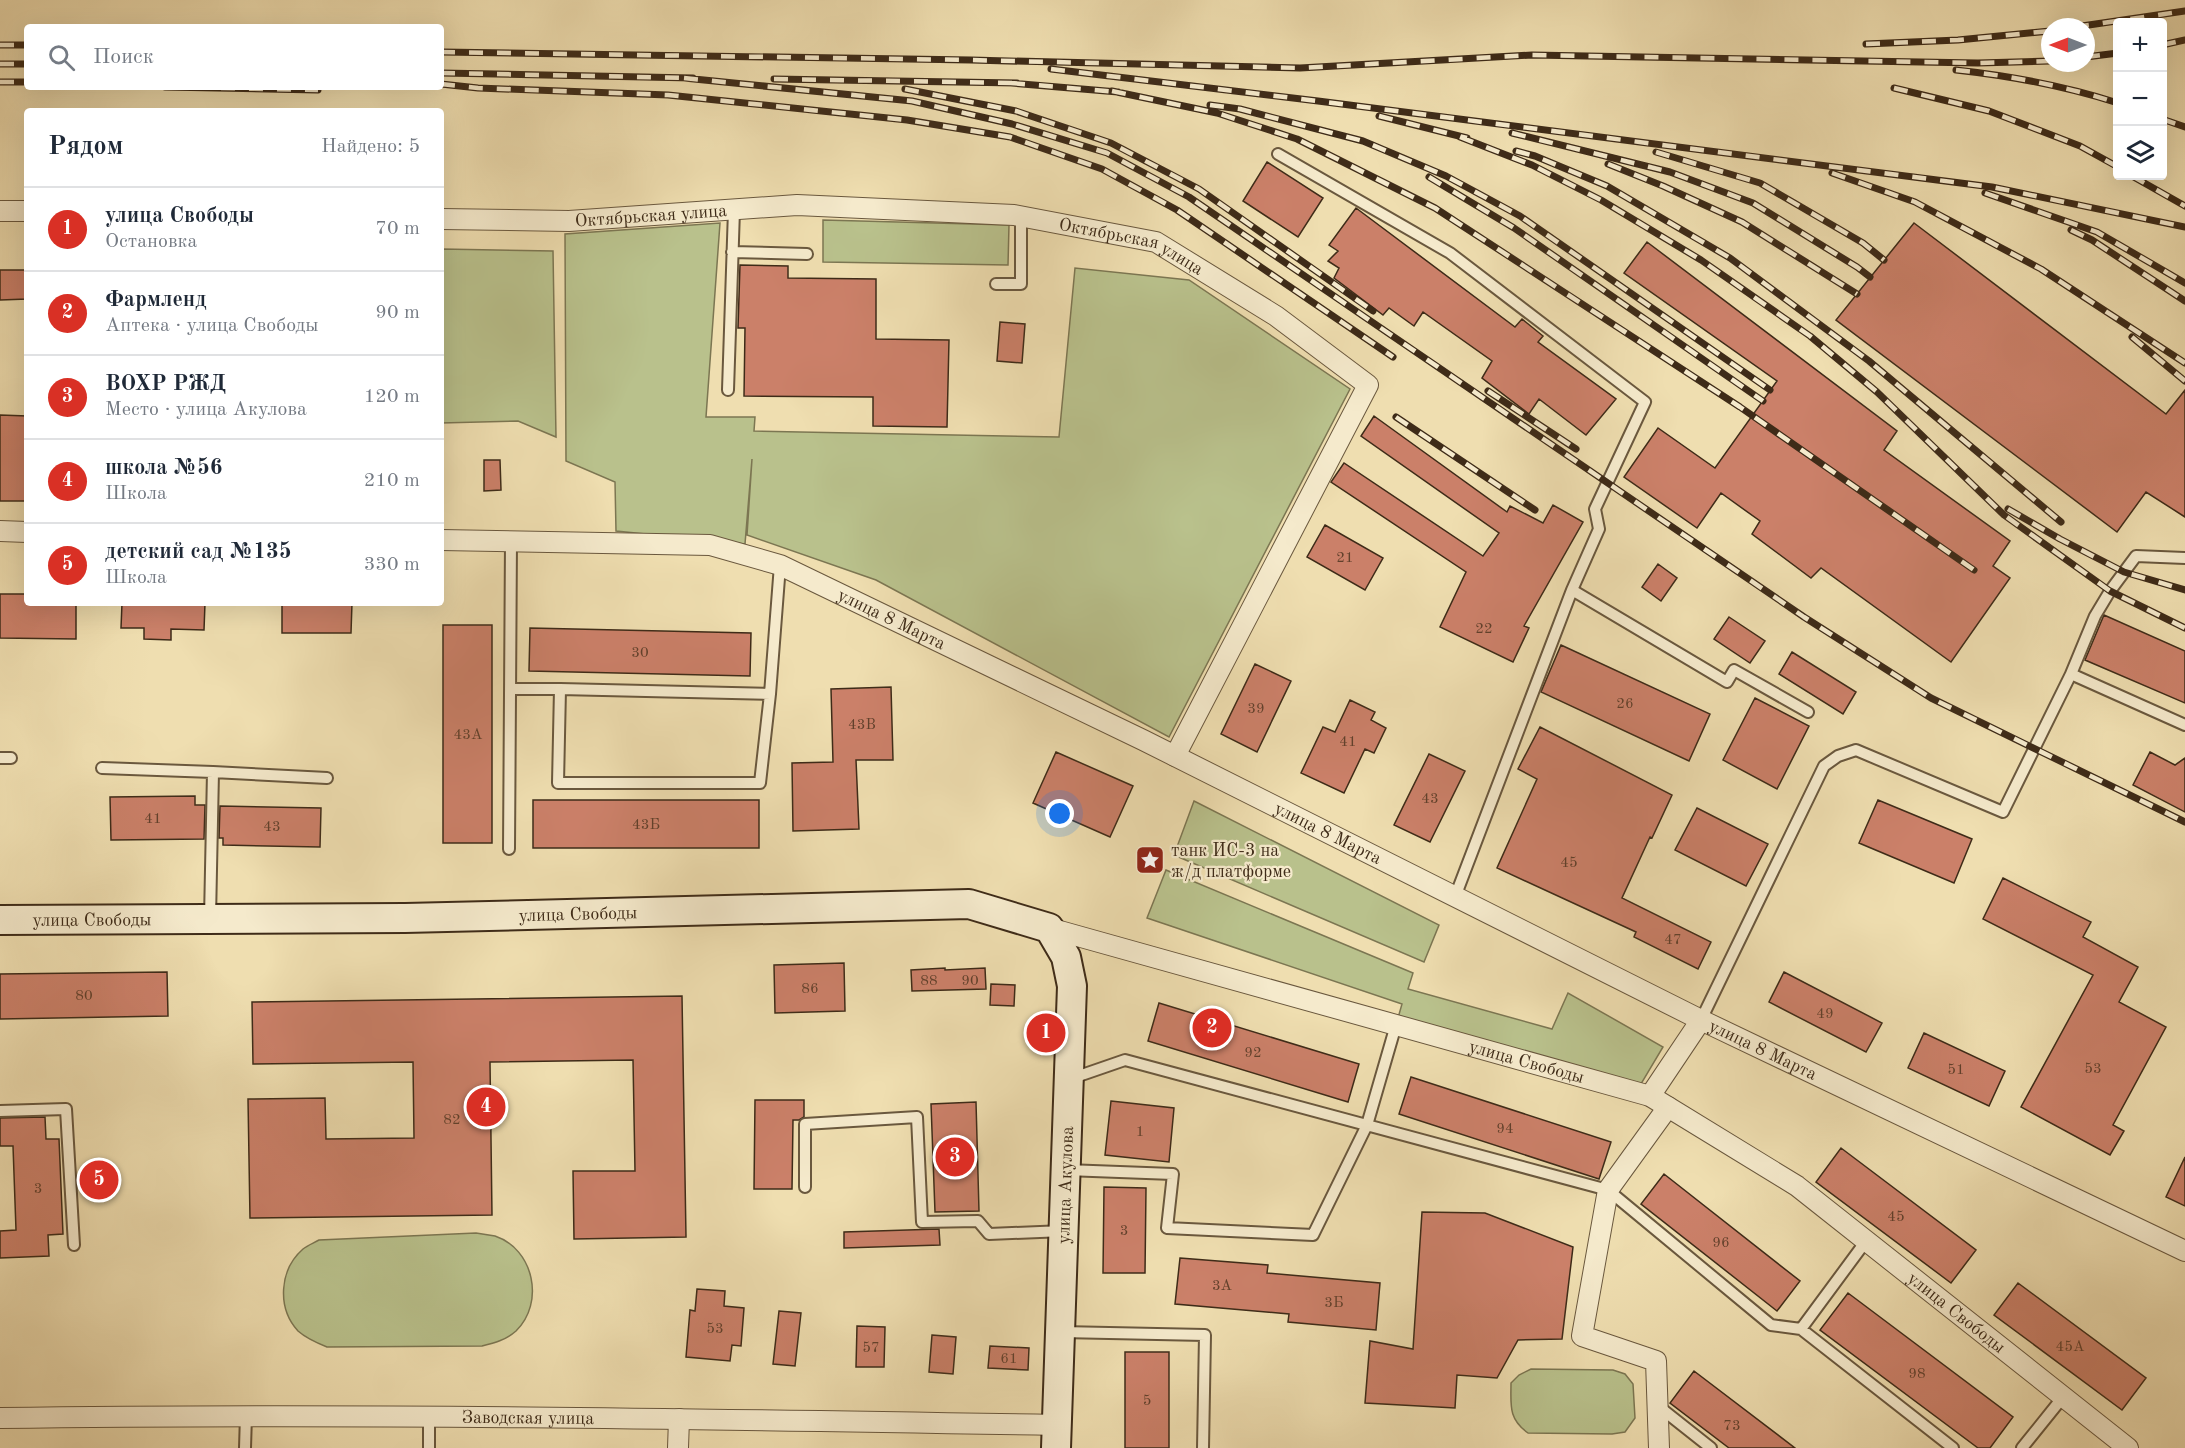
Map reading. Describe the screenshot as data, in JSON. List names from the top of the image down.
{
  "streets": {
    "street": [
      "Октябрьская улица",
      "улица 8 Марта",
      "улица Свободы",
      "улица Акулова",
      "Заводская улица"
    ]
  },
  "crossings": [
    ["Октябрьская улица", "улица 8 Марта"],
    ["улица Свободы", "улица Акулова"],
    ["улица Акулова", "Заводская улица"]
  ],
  "places": {
    "place": ["танк ИС-3 на ж/д платформе"]
  },
  "house_numbers": [
    "21",
    "22",
    "30",
    "26",
    "39",
    "43В",
    "43А",
    "41",
    "43",
    "41",
    "43Б",
    "43",
    "45",
    "47",
    "88",
    "90",
    "86",
    "80",
    "49",
    "92",
    "53",
    "51",
    "82",
    "94",
    "1",
    "3",
    "45",
    "3",
    "96",
    "3А",
    "3Б",
    "53",
    "45А",
    "57",
    "61",
    "98",
    "5",
    "73"
  ],
  "north": "left",
  "page": {
    "map_buttons": ["+", "−"],
    "search": "Поиск",
    "heading": ["Рядом", "Найдено: 5"],
    "list": [
      {
        "mark": "1",
        "name": "улица Свободы",
        "note": "Остановка",
        "value": "70 m"
      },
      {
        "mark": "2",
        "name": "Фармленд",
        "note": "Аптека · улица Свободы",
        "value": "90 m"
      },
      {
        "mark": "3",
        "name": "ВОХР РЖД",
        "note": "Место · улица Акулова",
        "value": "120 m"
      },
      {
        "mark": "4",
        "name": "школа №56",
        "note": "Школа",
        "value": "210 m"
      },
      {
        "mark": "5",
        "name": "детский сад №135",
        "note": "Школа",
        "value": "330 m"
      }
    ],
    "pins": [
      "2",
      "1",
      "4",
      "3",
      "5"
    ]
  }
}
